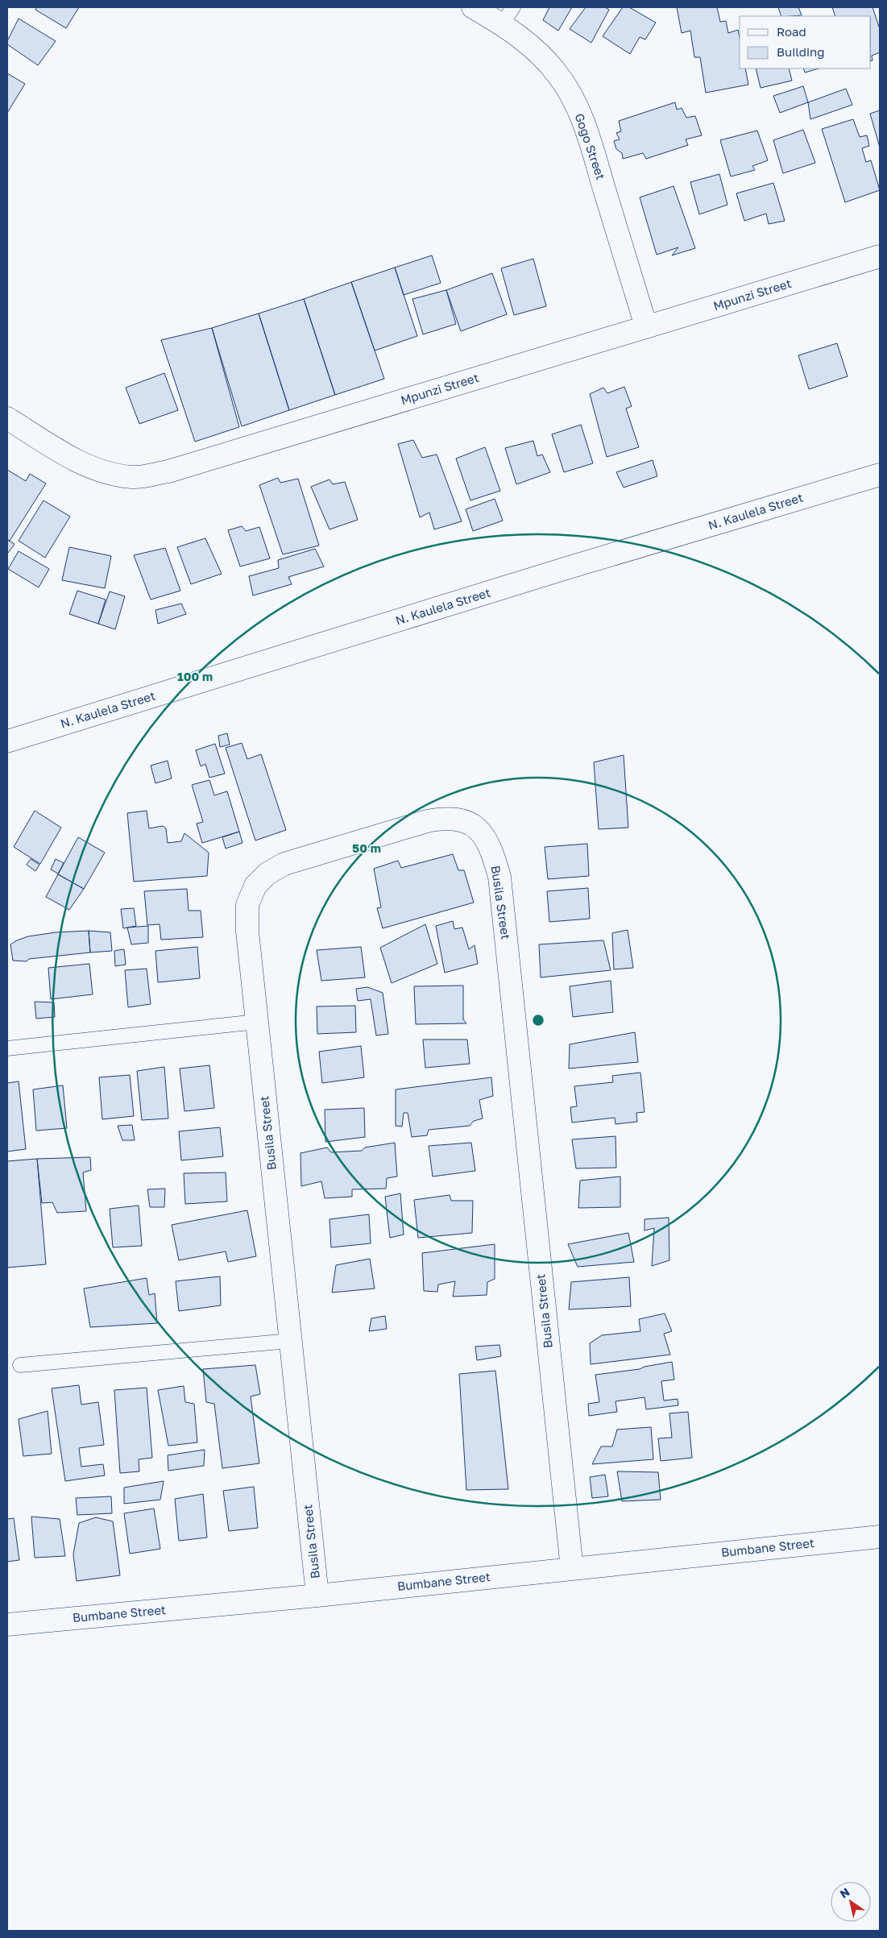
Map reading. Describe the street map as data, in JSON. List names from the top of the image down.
{
  "streets": {
    "street": [
      "Gogo Street",
      "Mpunzi Street",
      "N. Kaulela Street",
      "Busila Street",
      "Bumbane Street"
    ]
  },
  "crossings": [
    ["Gogo Street", "Mpunzi Street"],
    ["Busila Street", "Bumbane Street"]
  ],
  "legend": ["Road", "Building"],
  "north": "top left",
  "rings": ["100 m", "50 m"]
}
